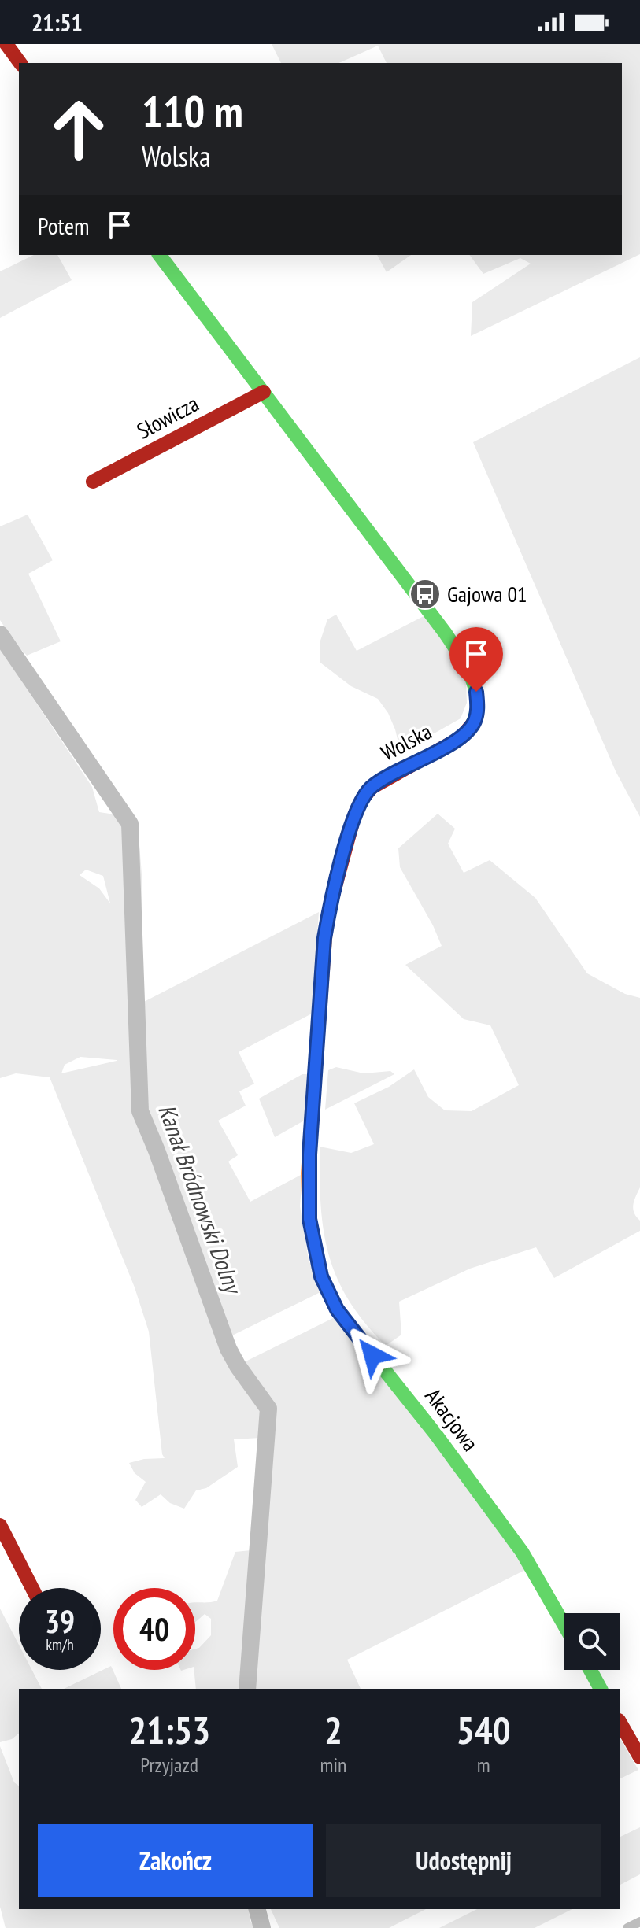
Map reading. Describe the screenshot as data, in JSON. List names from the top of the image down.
{
  "streets": {
    "street": ["Słowicza", "Wolska", "Akacjowa"]
  },
  "crossings": [
    ["Słowicza", "Wolska"],
    ["Wolska", "Akacjowa"]
  ],
  "water": ["Kanał Bródnowski Dolny"],
  "places": {
    "bus stop": ["Gajowa 01"]
  },
  "page": {
    "status": "21:51",
    "turn": ["110 m", "Wolska"],
    "then": "Potem",
    "speed": "39 km/h",
    "limit": "40",
    "eta": [
      "21:53",
      "Przyjazd",
      "2",
      "min",
      "540",
      "m"
    ],
    "buttons": ["Zakończ", "Udostępnij"]
  }
}
